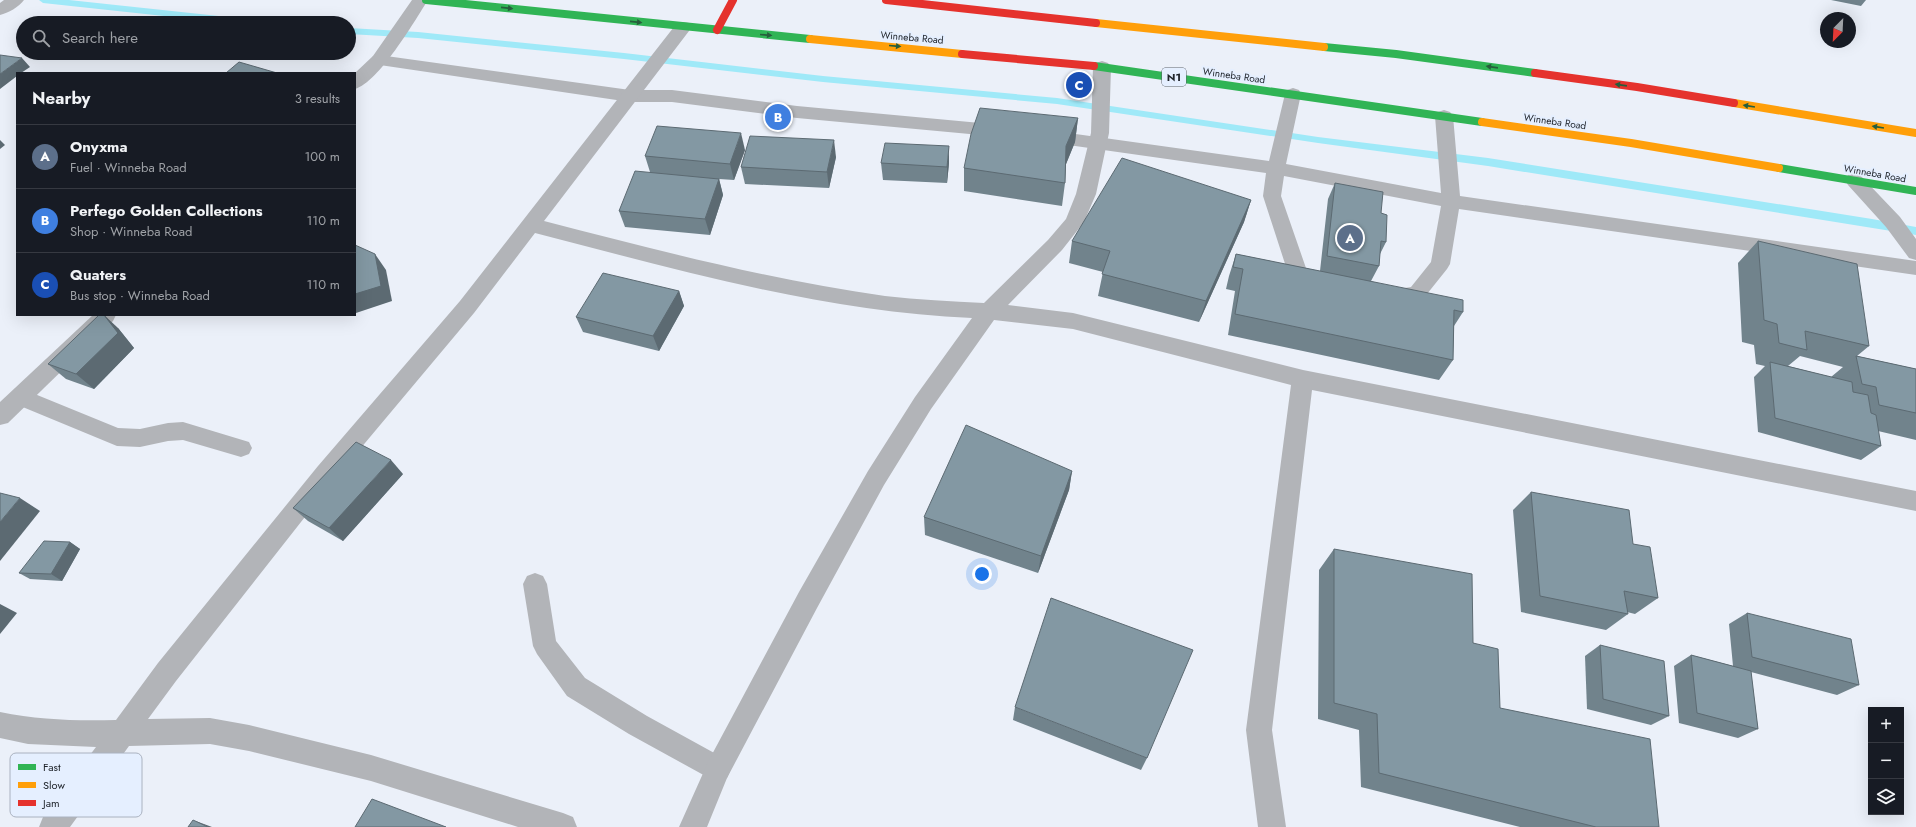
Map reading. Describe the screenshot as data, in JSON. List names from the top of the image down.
{
  "streets": {
    "highway": ["Winneba Road", "N1"]
  },
  "legend": ["Fast", "Slow", "Jam"],
  "north": "bottom left",
  "page": {
    "search": "Search here",
    "pins": ["C", "B", "A"],
    "heading": ["Nearby", "3 results"],
    "list": [
      {
        "mark": "A",
        "name": "Onyxma",
        "note": "Fuel · Winneba Road",
        "value": "100 m"
      },
      {
        "mark": "B",
        "name": "Perfego Golden Collections",
        "note": "Shop · Winneba Road",
        "value": "110 m"
      },
      {
        "mark": "C",
        "name": "Quaters",
        "note": "Bus stop · Winneba Road",
        "value": "110 m"
      }
    ],
    "map_buttons": ["+", "−"]
  }
}
